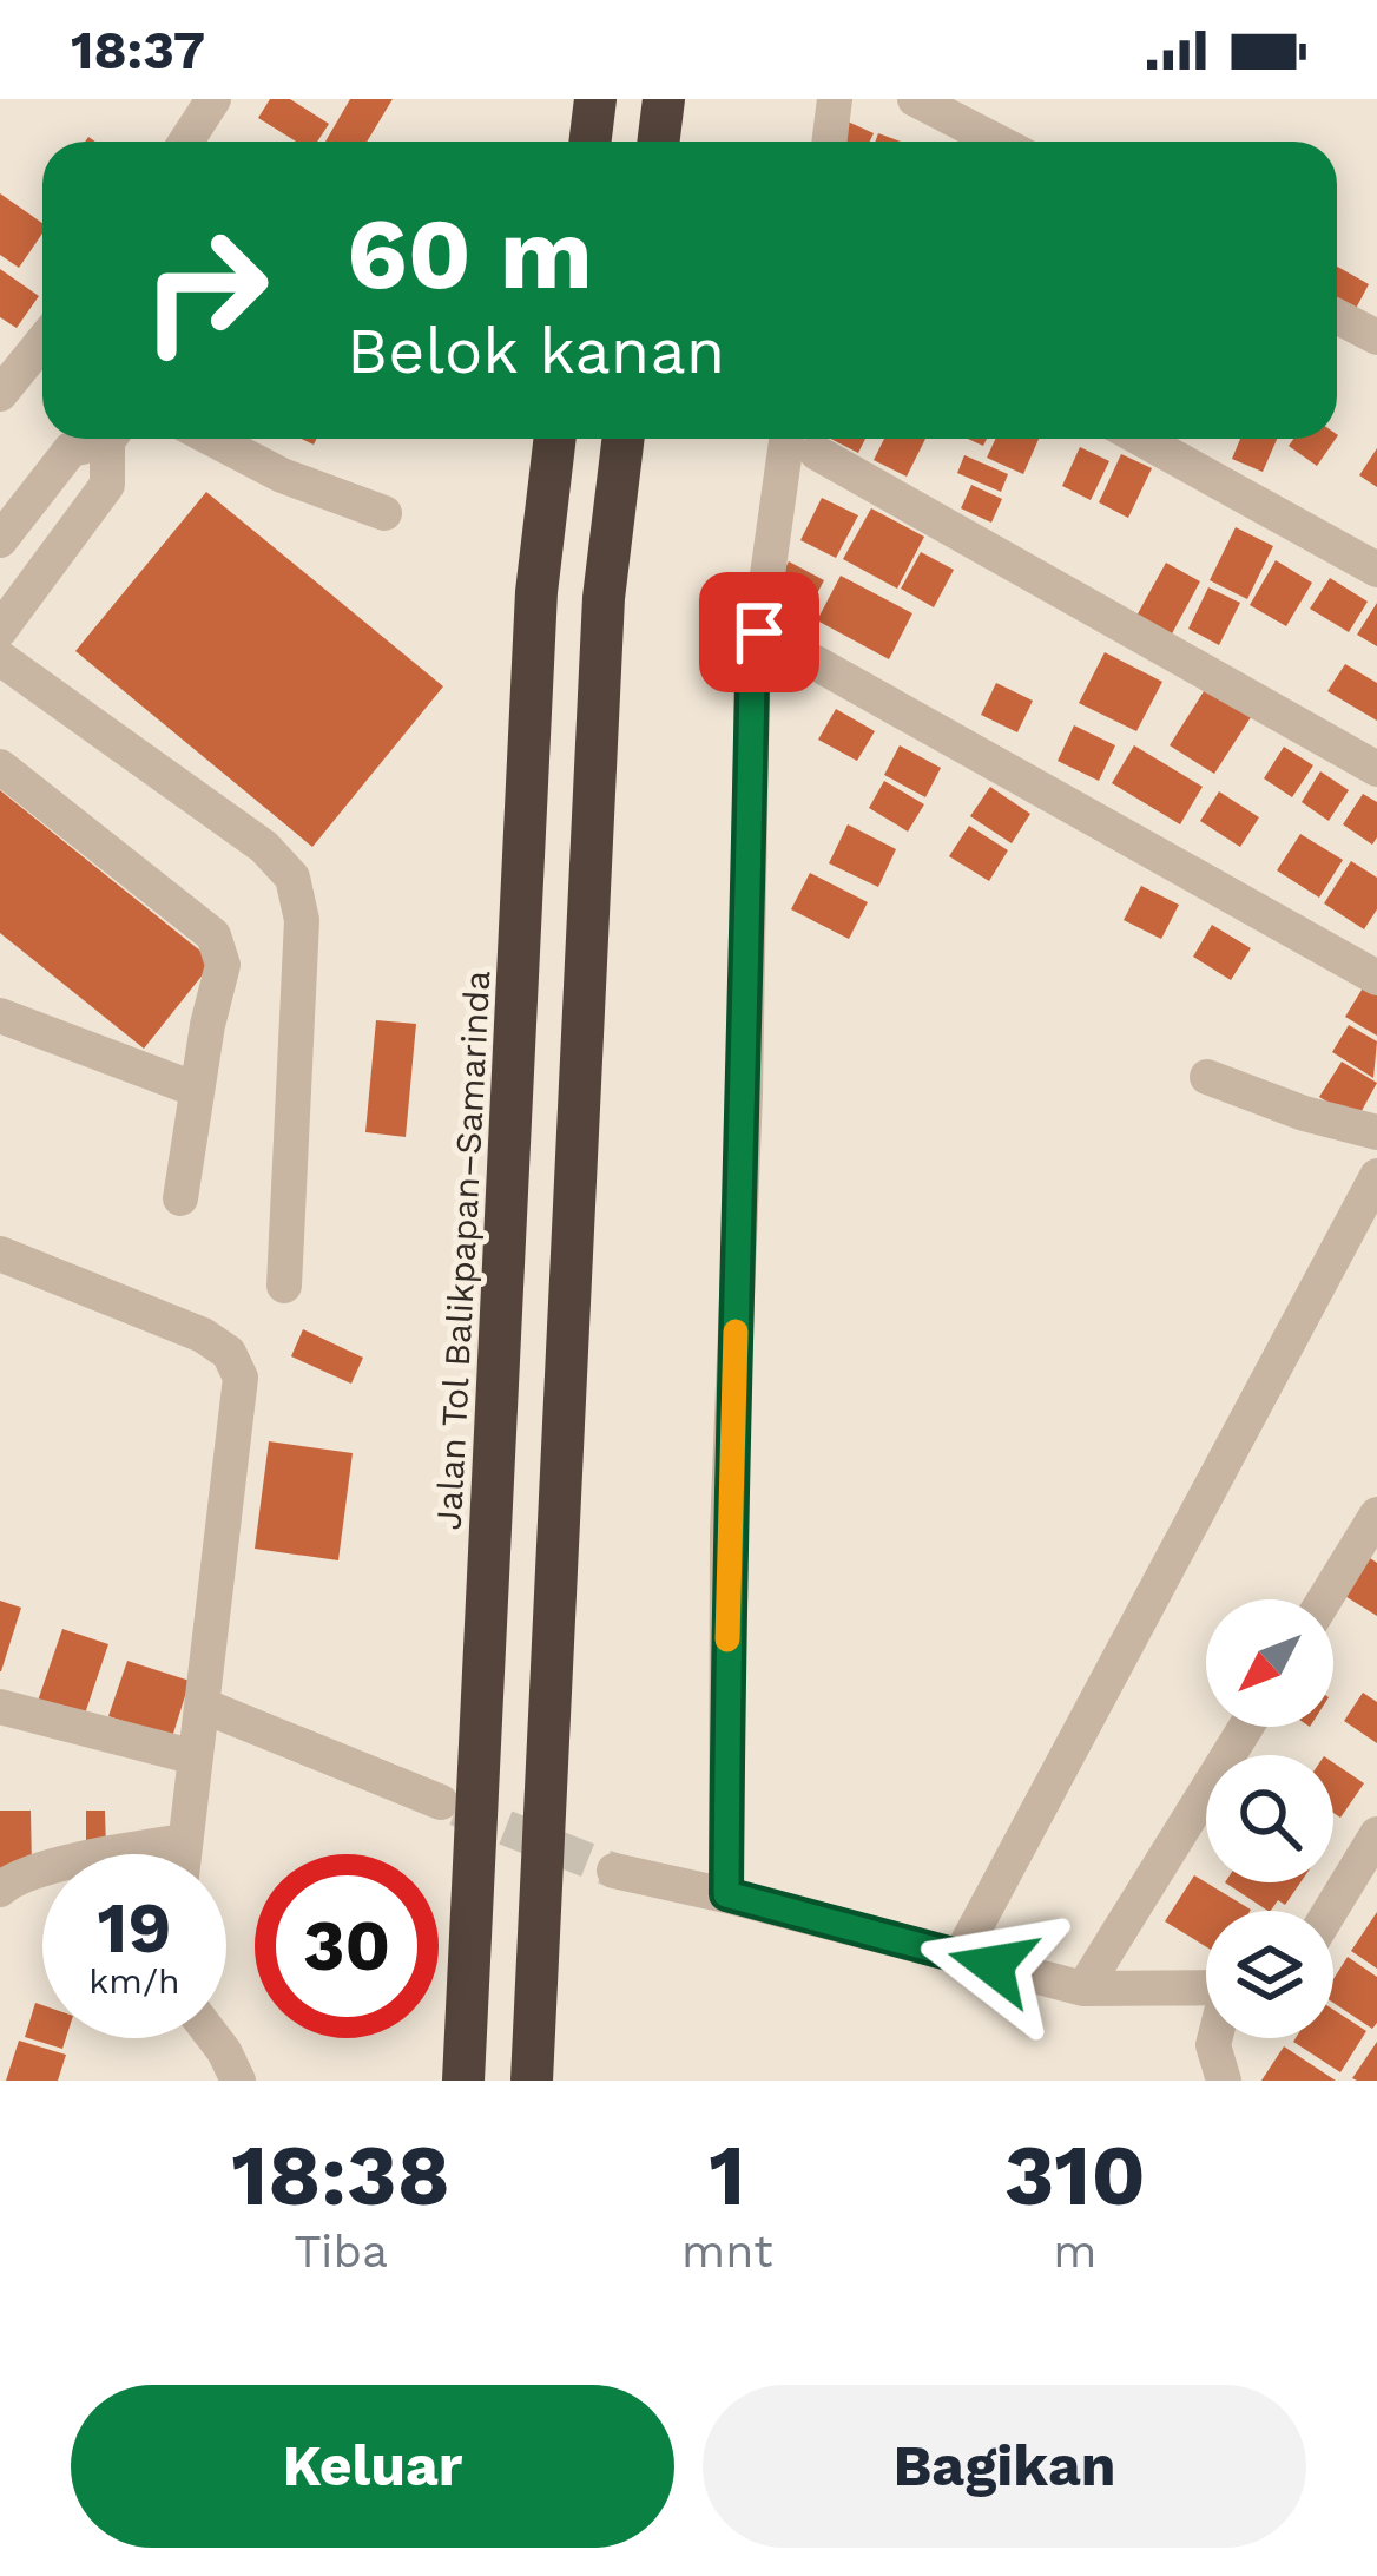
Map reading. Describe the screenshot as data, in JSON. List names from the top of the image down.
{
  "streets": {
    "highway": ["Jalan Tol Balikpapan–Samarinda"]
  },
  "north": "bottom left",
  "page": {
    "status": "18:37",
    "turn": ["60 m", "Belok kanan"],
    "speed": "19 km/h",
    "limit": "30",
    "eta": [
      "18:38",
      "Tiba",
      "1",
      "mnt",
      "310",
      "m"
    ],
    "buttons": ["Keluar", "Bagikan"]
  }
}
